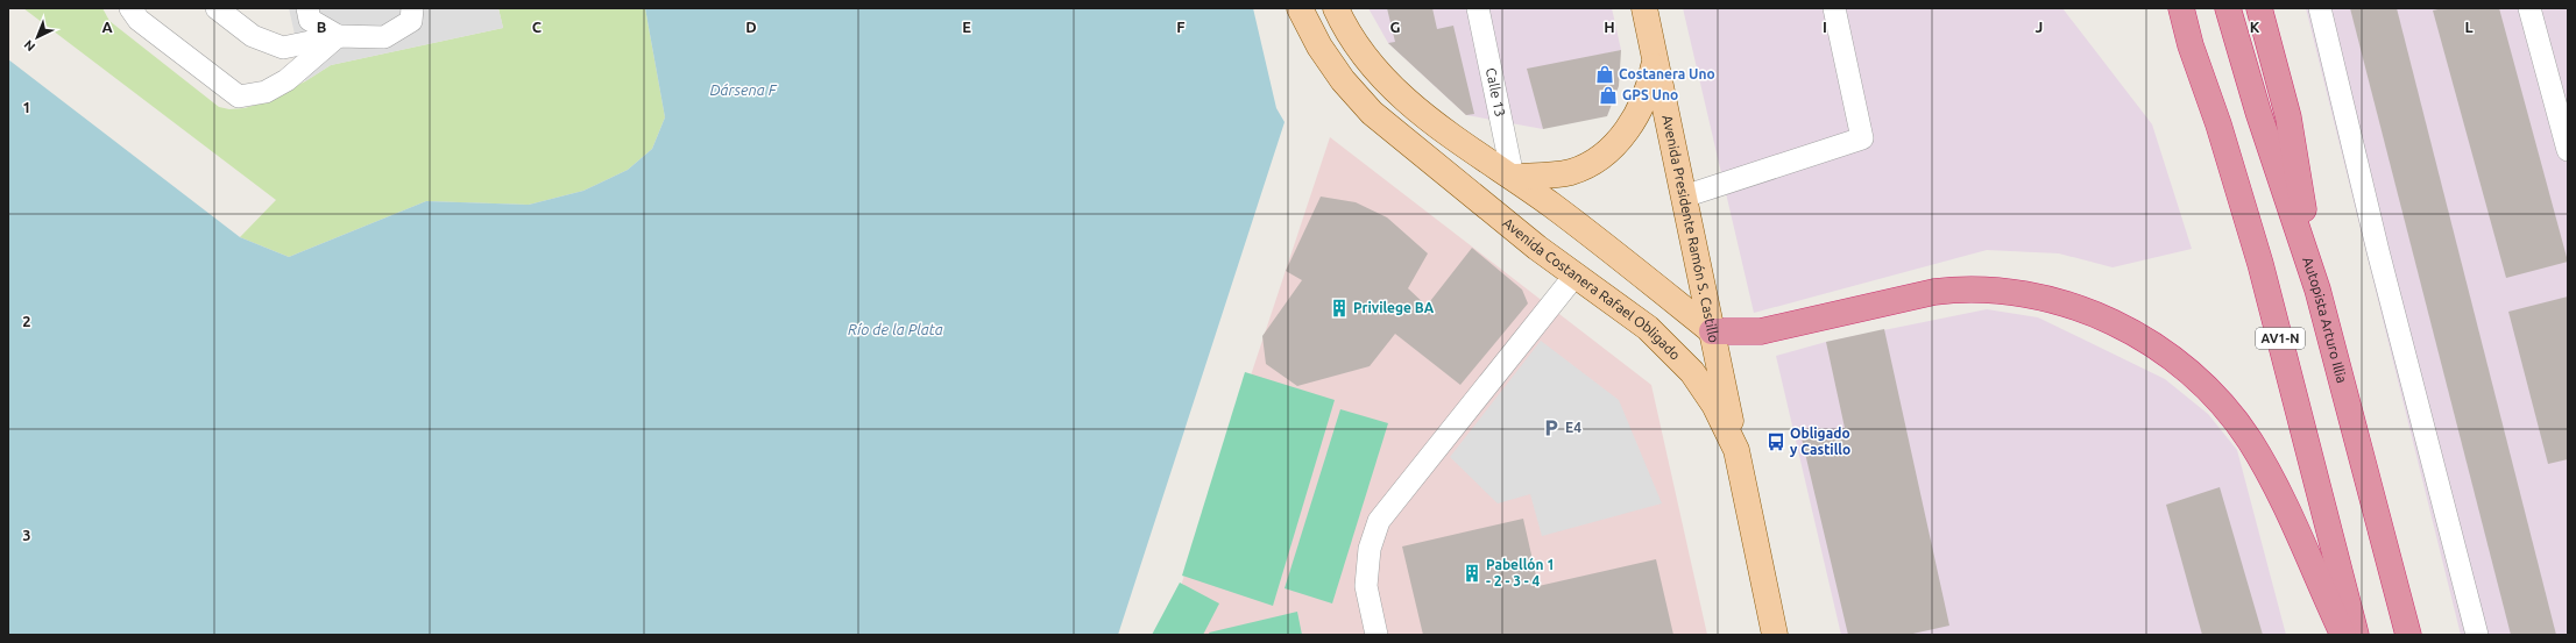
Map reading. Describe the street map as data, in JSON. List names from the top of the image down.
{
  "streets": {
    "highway": ["Autopista Arturo Illia", "AV1-N"],
    "main road": ["Avenida Presidente Ramón S. Castillo", "Avenida Costanera Rafael Obligado"],
    "street": ["Calle 13"]
  },
  "crossings": [
    ["Avenida Presidente Ramón S. Castillo", "Avenida Costanera Rafael Obligado"]
  ],
  "water": ["Dársena F", "Río de la Plata"],
  "places": {
    "shop": ["Costanera Uno", "GPS Uno"],
    "building": ["Privilege BA", "Pabellón 1 - 2 - 3 - 4"],
    "parking": ["E4"],
    "bus stop": ["Obligado y Castillo"]
  },
  "north": "bottom left",
  "grid": {
    "columns": [
      "A",
      "B",
      "C",
      "D",
      "E",
      "F",
      "G",
      "H",
      "I",
      "J",
      "K",
      "L"
    ],
    "rows": ["1", "2", "3"]
  }
}
